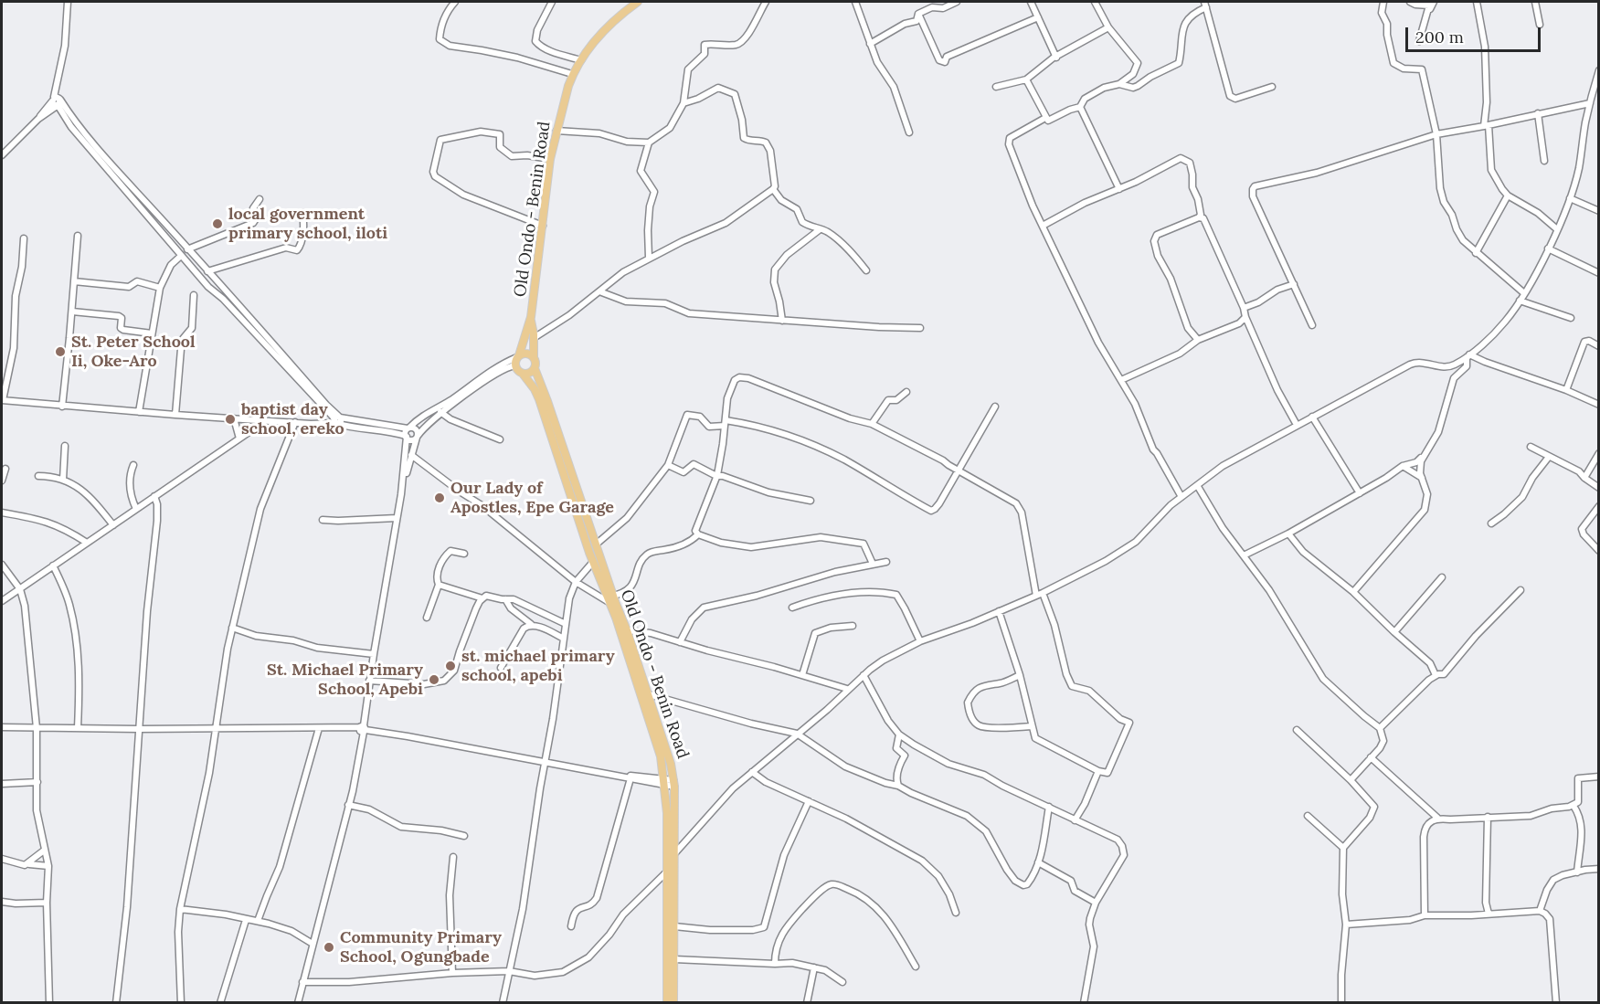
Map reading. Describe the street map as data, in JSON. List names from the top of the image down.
{
  "streets": {
    "main road": ["Old Ondo - Benin Road"]
  },
  "places": [
    "local government primary school, iloti",
    "St. Peter School Ii, Oke-Aro",
    "baptist day school, ereko",
    "Our Lady of Apostles, Epe Garage",
    "st. michael primary school, apebi",
    "St. Michael Primary School, Apebi",
    "Community Primary School, Ogungbade"
  ],
  "scale_bar": "200 m"
}
